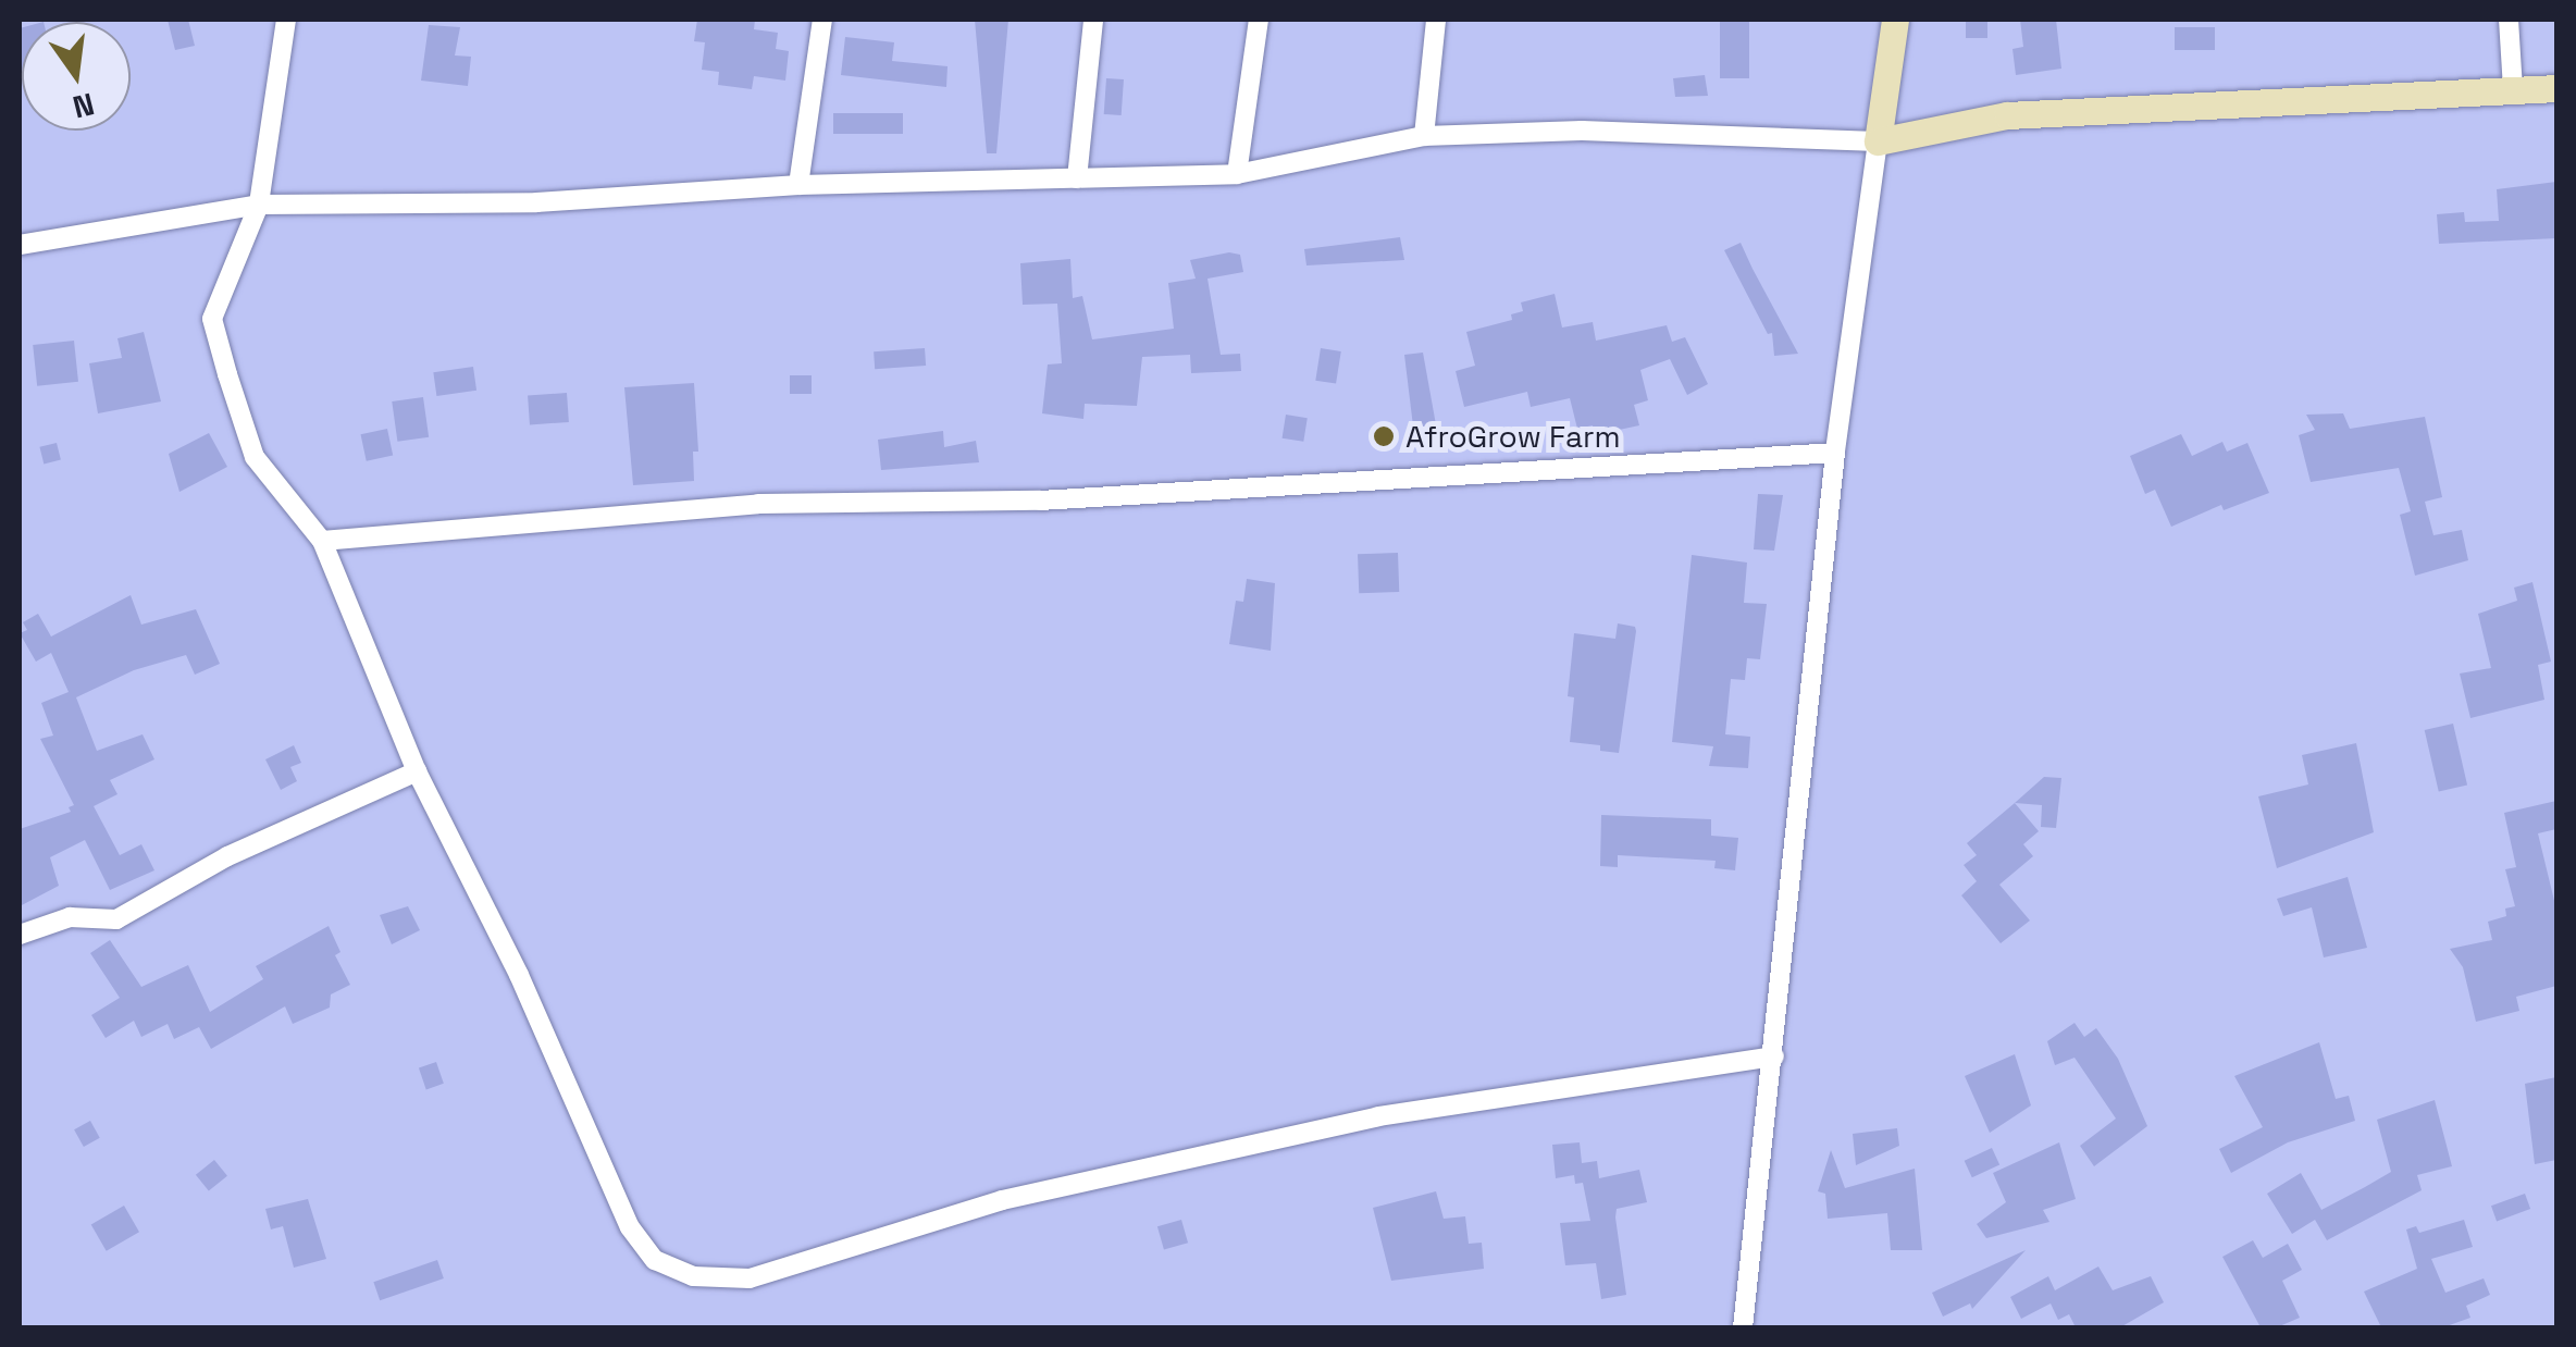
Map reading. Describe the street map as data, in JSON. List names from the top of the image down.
{
  "places": ["AfroGrow Farm"],
  "north": "bottom"
}
